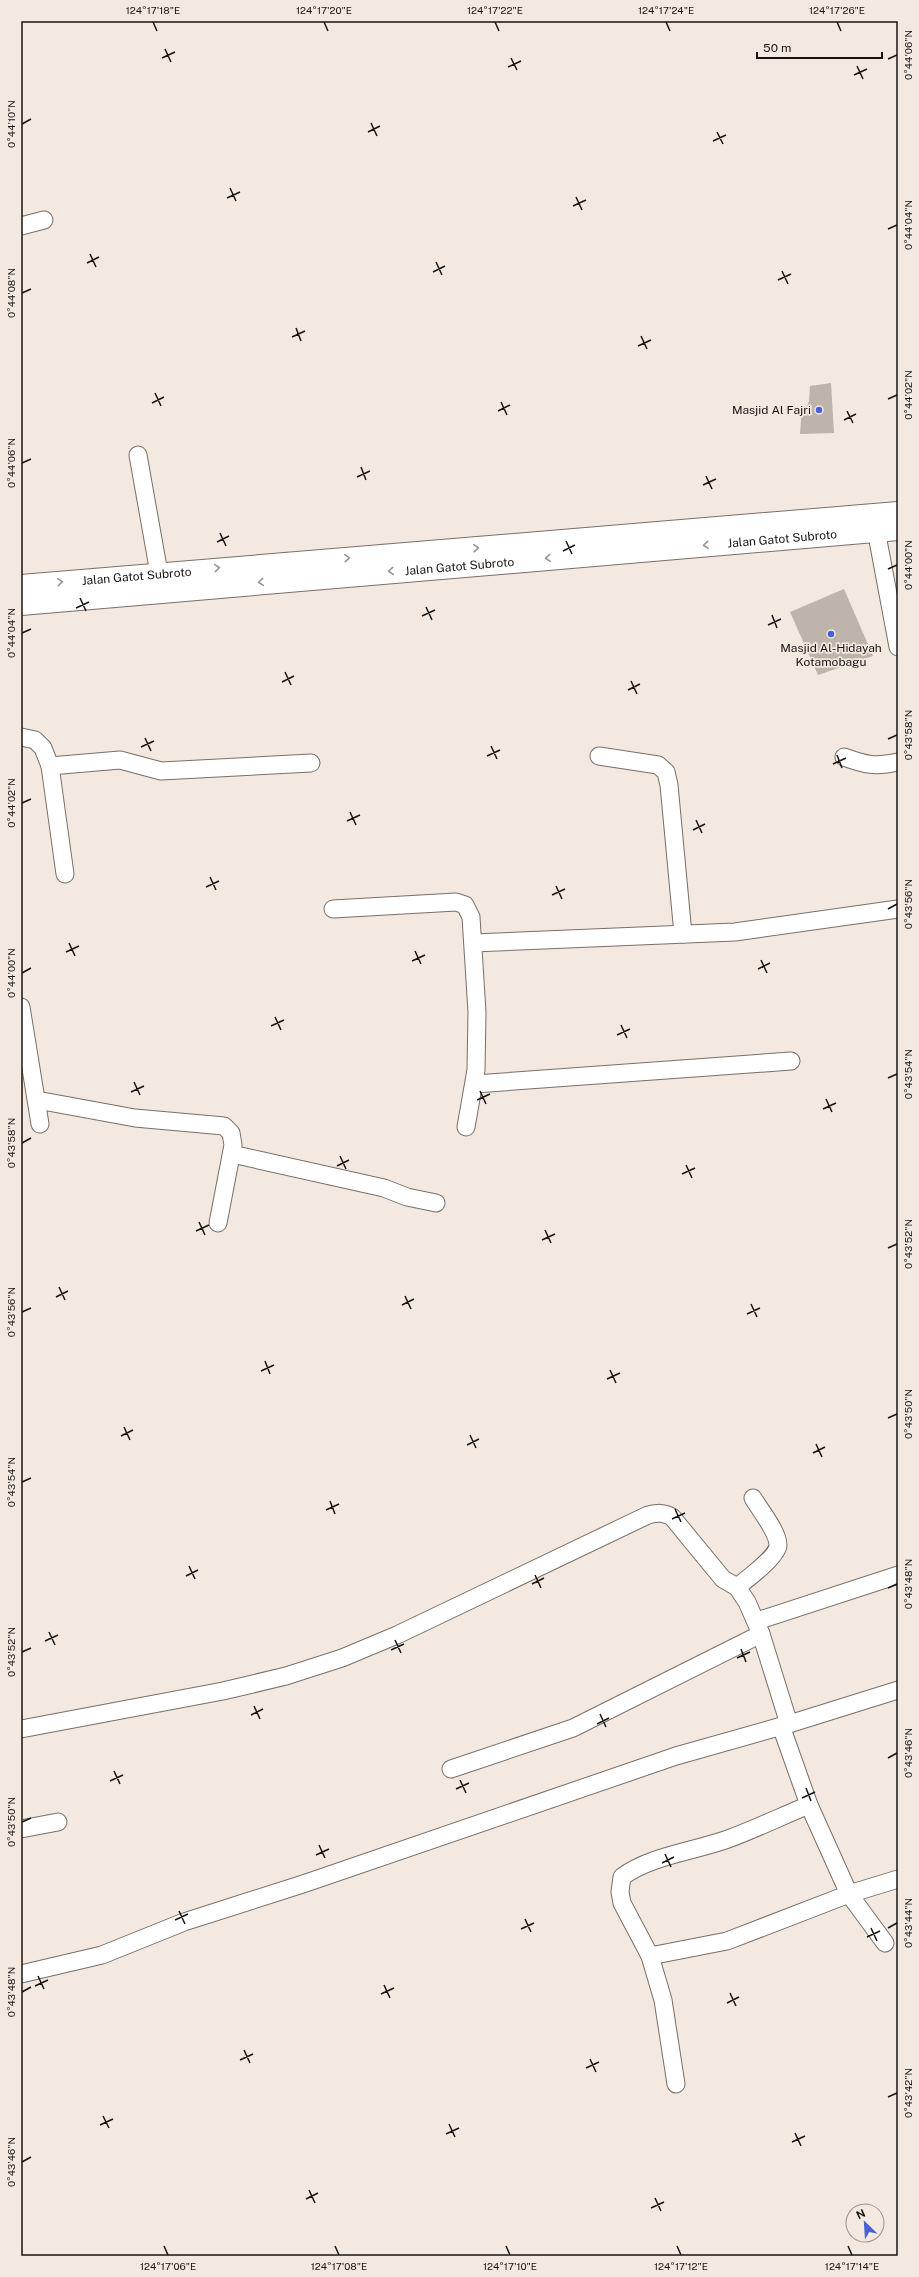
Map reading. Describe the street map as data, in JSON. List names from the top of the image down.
{
  "streets": {
    "highway": ["Jalan Gatot Subroto"]
  },
  "places": ["Masjid Al Fajri", "Masjid Al-Hidayah Kotamobagu"],
  "scale_bar": "50 m",
  "north": "top left",
  "coordinates": [
    "124°17'18\"E",
    "124°17'20\"E",
    "124°17'22\"E",
    "124°17'24\"E",
    "124°17'26\"E",
    "0°44'06\"N",
    "0°44'10\"N",
    "0°44'04\"N",
    "0°44'08\"N",
    "0°44'02\"N",
    "0°44'00\"N",
    "0°43'58\"N",
    "0°43'56\"N",
    "0°43'54\"N",
    "0°43'52\"N",
    "0°43'50\"N",
    "0°43'48\"N",
    "0°43'46\"N",
    "0°43'44\"N",
    "0°43'42\"N",
    "124°17'06\"E",
    "124°17'08\"E",
    "124°17'10\"E",
    "124°17'12\"E",
    "124°17'14\"E"
  ]
}
